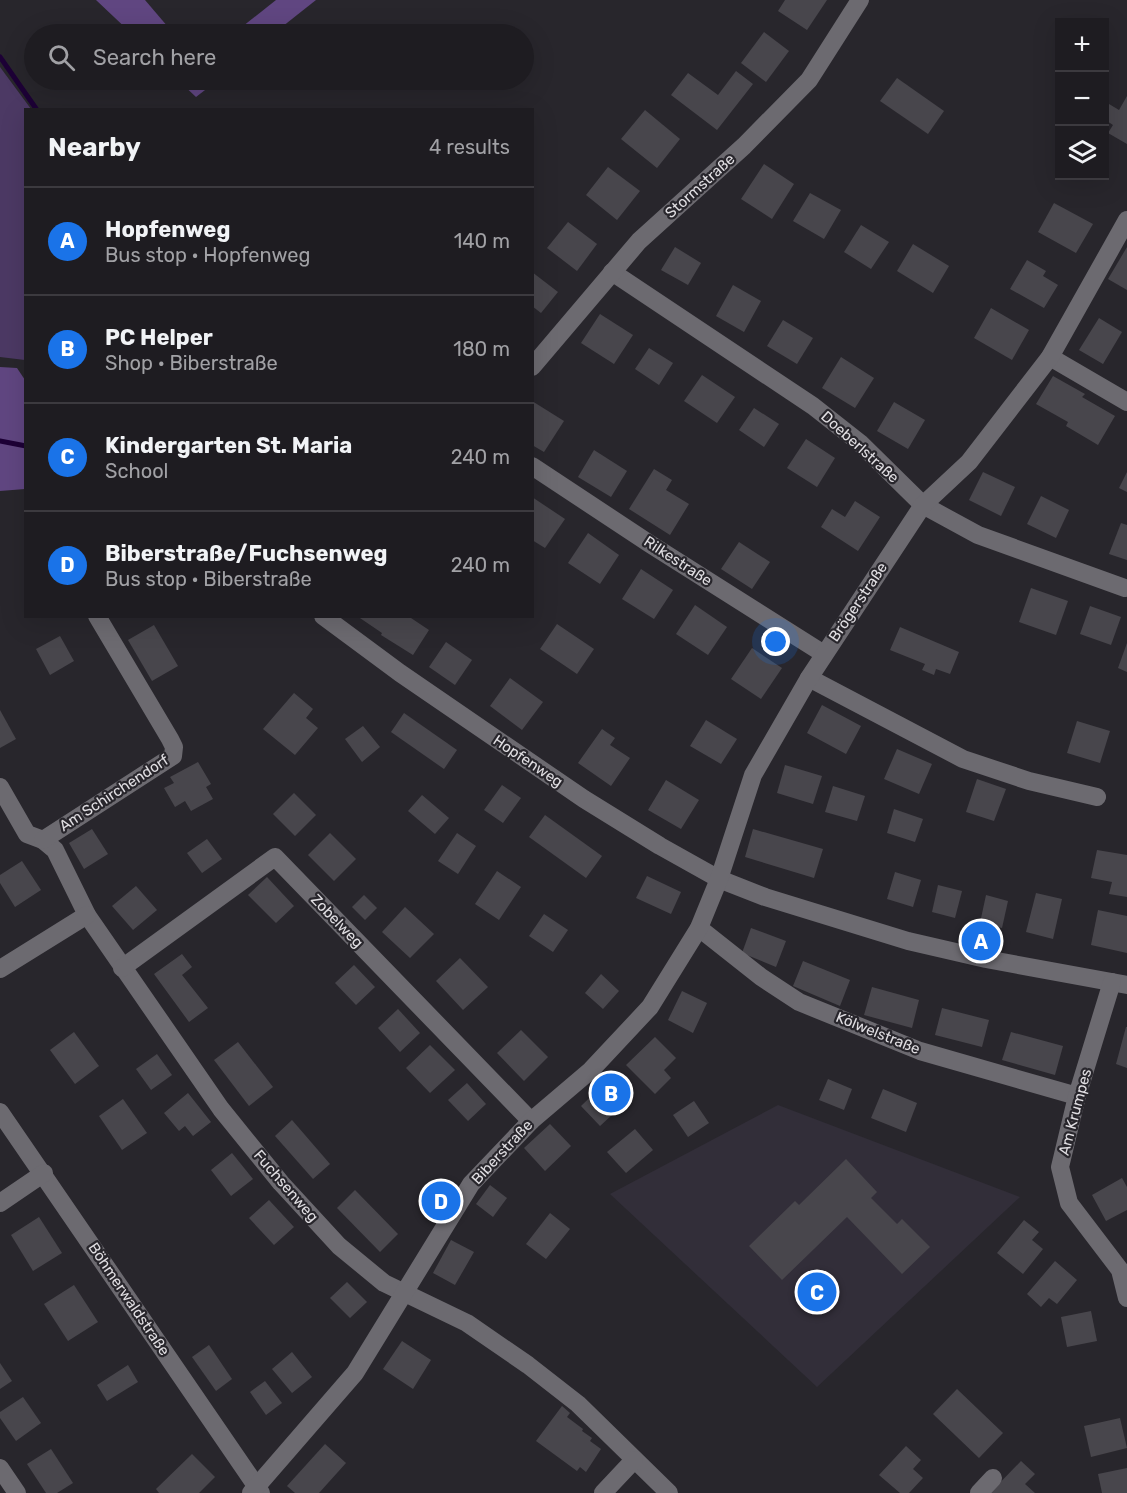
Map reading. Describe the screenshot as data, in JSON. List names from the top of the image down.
{
  "streets": {
    "street": [
      "Stormstraße",
      "Doeberlstraße",
      "Rilkestraße",
      "Brögerstraße",
      "Hopfenweg",
      "Am Schirchendorf",
      "Zobelweg",
      "Kölwelstraße",
      "Am Krumpes",
      "Biberstraße",
      "Fuchsenweg",
      "Böhmerwaldstraße"
    ]
  },
  "crossings": [
    ["Stormstraße", "Doeberlstraße"],
    ["Doeberlstraße", "Brögerstraße"],
    ["Rilkestraße", "Brögerstraße"],
    ["Brögerstraße", "Hopfenweg"],
    ["Brögerstraße", "Biberstraße"],
    ["Hopfenweg", "Am Krumpes"],
    ["Hopfenweg", "Biberstraße"],
    ["Am Schirchendorf", "Fuchsenweg"],
    ["Zobelweg", "Biberstraße"],
    ["Zobelweg", "Fuchsenweg"],
    ["Kölwelstraße", "Am Krumpes"],
    ["Kölwelstraße", "Biberstraße"],
    ["Biberstraße", "Fuchsenweg"],
    ["Biberstraße", "Böhmerwaldstraße"]
  ],
  "page": {
    "map_buttons": ["+", "−"],
    "search": "Search here",
    "heading": ["Nearby", "4 results"],
    "list": [
      {
        "mark": "A",
        "name": "Hopfenweg",
        "note": "Bus stop · Hopfenweg",
        "value": "140 m"
      },
      {
        "mark": "B",
        "name": "PC Helper",
        "note": "Shop · Biberstraße",
        "value": "180 m"
      },
      {
        "mark": "C",
        "name": "Kindergarten St. Maria",
        "note": "School",
        "value": "240 m"
      },
      {
        "mark": "D",
        "name": "Biberstraße/Fuchsenweg",
        "note": "Bus stop · Biberstraße",
        "value": "240 m"
      }
    ],
    "pins": [
      "A",
      "B",
      "D",
      "C"
    ]
  }
}
